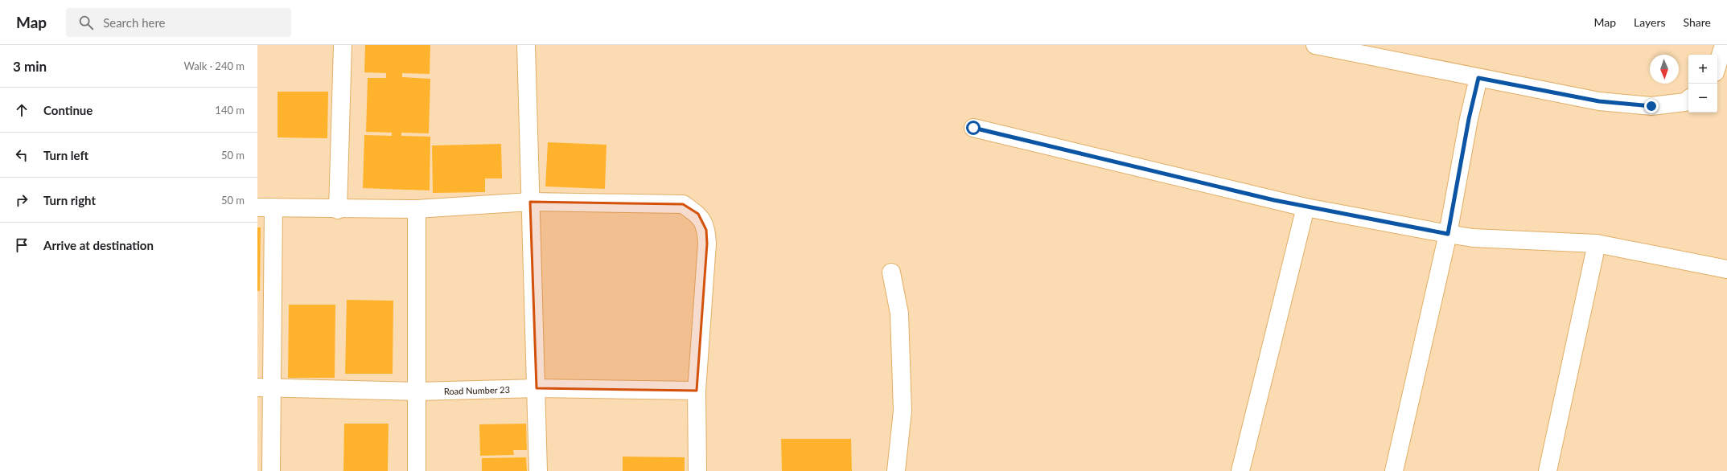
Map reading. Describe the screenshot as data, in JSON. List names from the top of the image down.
{
  "streets": {
    "street": ["Road Number 23"]
  },
  "north": "bottom",
  "page": {
    "header": "Map",
    "search": "Search here",
    "nav": ["Map", "Layers", "Share"],
    "heading": ["3 min", "Walk · 240 m"],
    "map_buttons": ["+", "−"],
    "list": [
      ["Continue", "140 m"],
      ["Turn left", "50 m"],
      ["Turn right", "50 m"],
      "Arrive at destination"
    ]
  }
}
